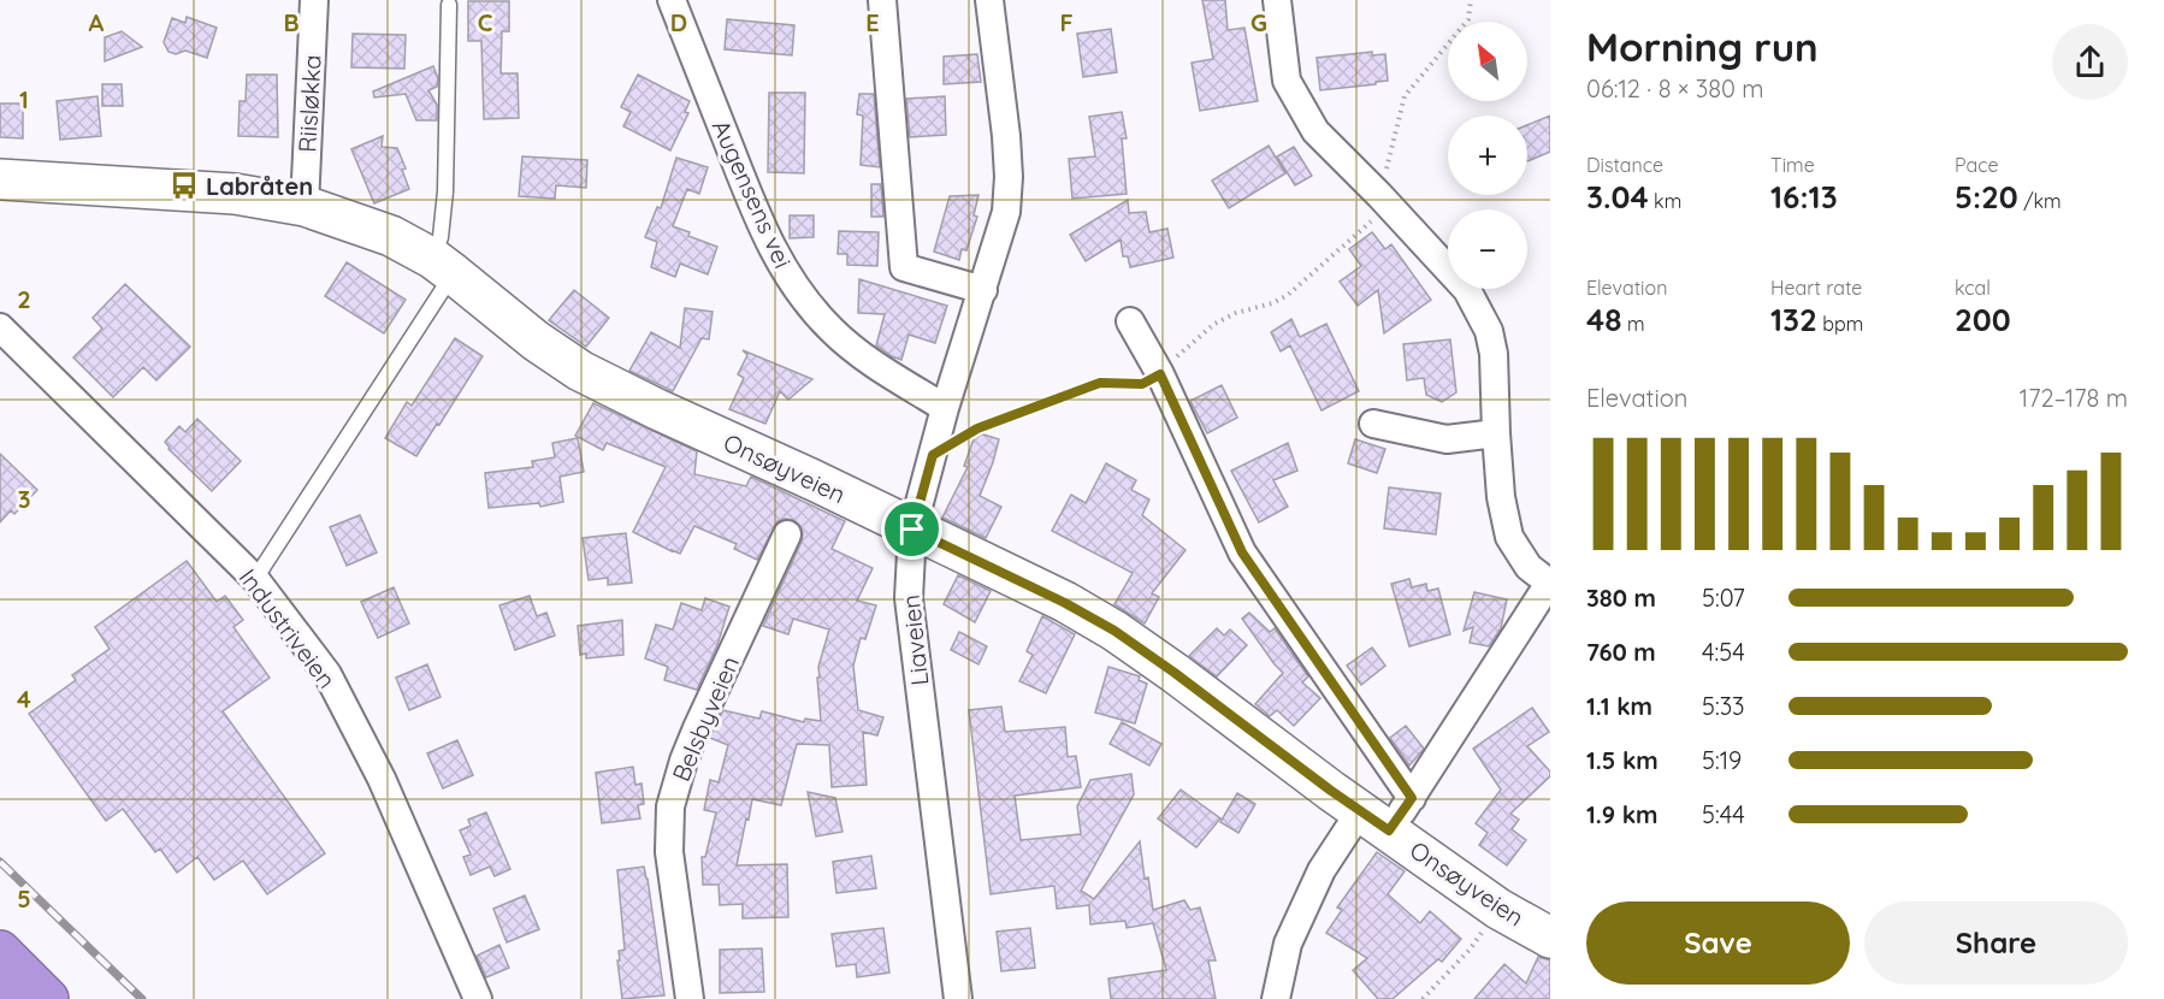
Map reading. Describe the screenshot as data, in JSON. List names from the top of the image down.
{
  "streets": {
    "street": [
      "Riisløkka",
      "Augensens vei",
      "Onsøyveien",
      "Industriveien",
      "Liaveien",
      "Belsbyveien"
    ]
  },
  "crossings": [
    ["Riisløkka", "Onsøyveien"],
    ["Augensens vei", "Liaveien"],
    ["Onsøyveien", "Liaveien"]
  ],
  "places": {
    "bus stop": ["Labråten"]
  },
  "north": "top left",
  "page": {
    "heading": ["Morning run", "06:12 · 8 × 380 m"],
    "map_buttons": ["+", "−"],
    "stats": [
      ["Distance", "3.04 km"],
      ["Time", "16:13"],
      ["Pace", "5:20 /km"],
      ["Elevation", "48 m"],
      ["Heart rate", "132 bpm"],
      ["kcal", "200"]
    ],
    "chart": ["Elevation", "172–178 m"],
    "list": [
      {
        "name": "380 m",
        "note": "5:07"
      },
      {
        "name": "760 m",
        "note": "4:54"
      },
      {
        "name": "1.1 km",
        "note": "5:33"
      },
      {
        "name": "1.5 km",
        "note": "5:19"
      },
      {
        "name": "1.9 km",
        "note": "5:44"
      }
    ],
    "buttons": ["Save", "Share"]
  },
  "grid": {
    "columns": [
      "A",
      "B",
      "C",
      "D",
      "E",
      "F",
      "G"
    ],
    "rows": [
      "1",
      "2",
      "3",
      "4",
      "5"
    ]
  }
}
